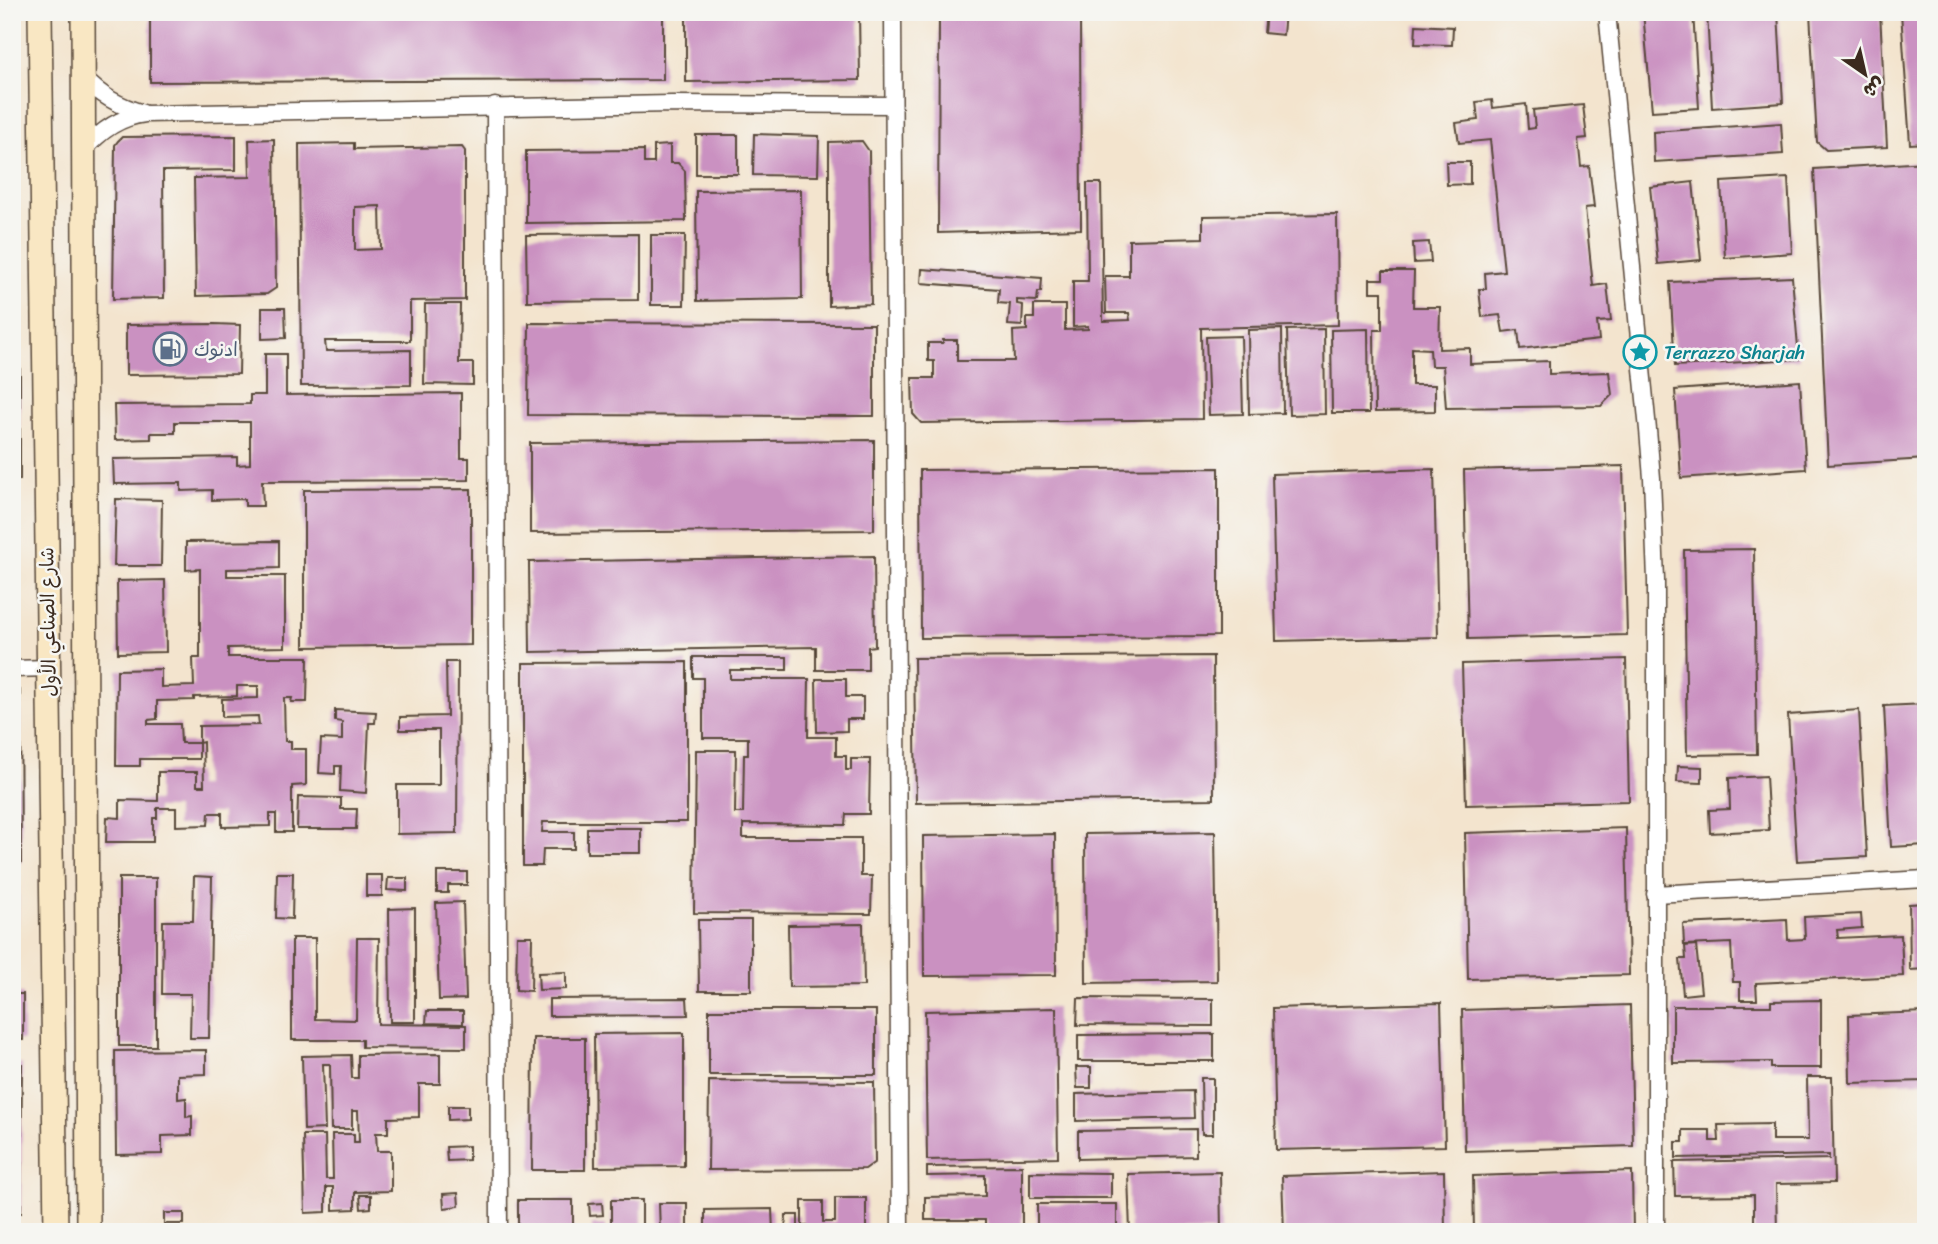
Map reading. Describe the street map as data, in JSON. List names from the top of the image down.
{
  "streets": {
    "main road": ["شارع الصناعي الأول"]
  },
  "places": {
    "fuel station": ["ادنوك"],
    "place": ["Terrazzo Sharjah"]
  },
  "north": "bottom right"
}
